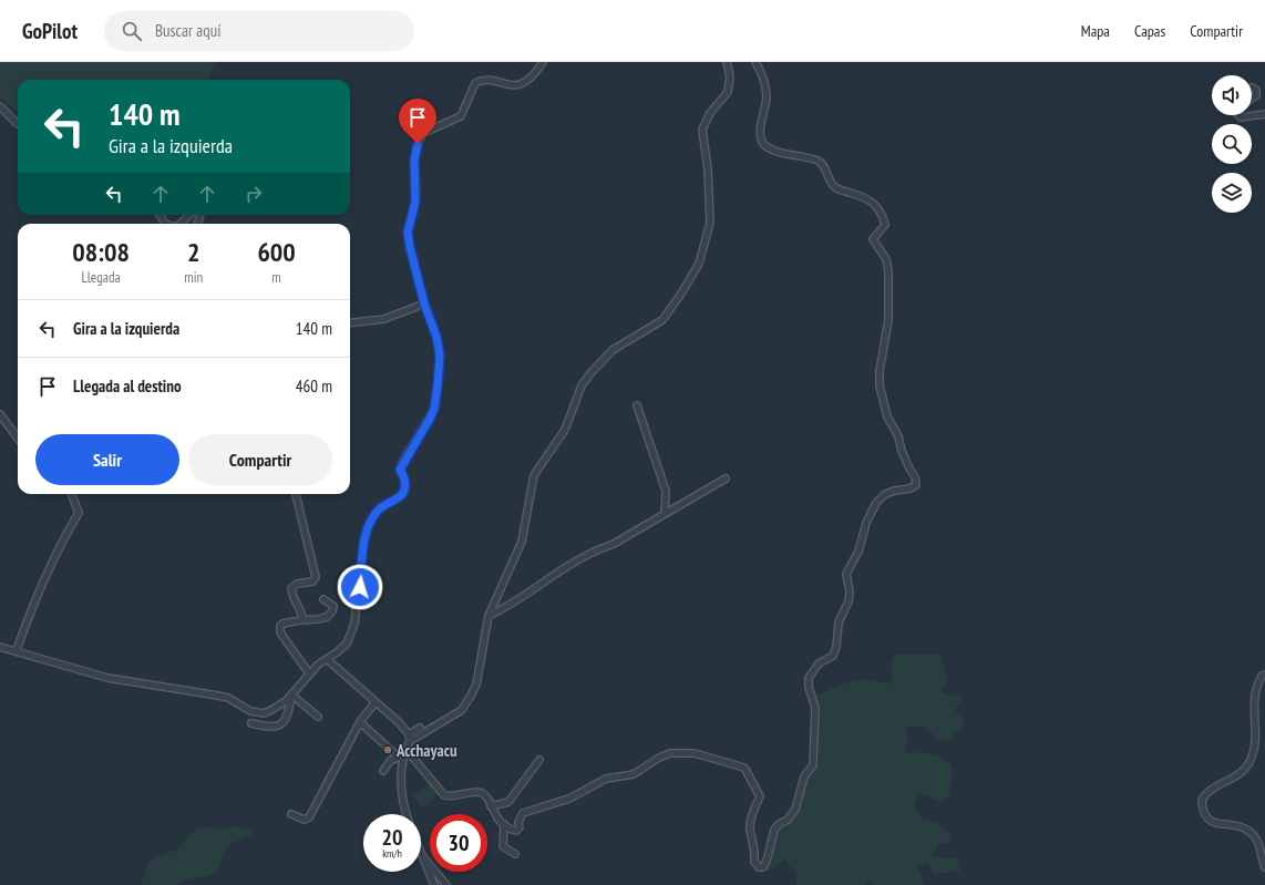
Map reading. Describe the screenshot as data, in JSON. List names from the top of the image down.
{
  "places": ["Acchayacu"],
  "page": {
    "header": "GoPilot",
    "search": "Buscar aquí",
    "nav": ["Mapa", "Capas", "Compartir"],
    "turn": ["140 m", "Gira a la izquierda"],
    "eta": [
      "08:08",
      "Llegada",
      "2",
      "min",
      "600",
      "m"
    ],
    "list": [
      {
        "name": "Gira a la izquierda",
        "value": "140 m"
      },
      {
        "name": "Llegada al destino",
        "value": "460 m"
      }
    ],
    "buttons": ["Salir", "Compartir"],
    "speed": "20 km/h",
    "limit": "30"
  }
}
